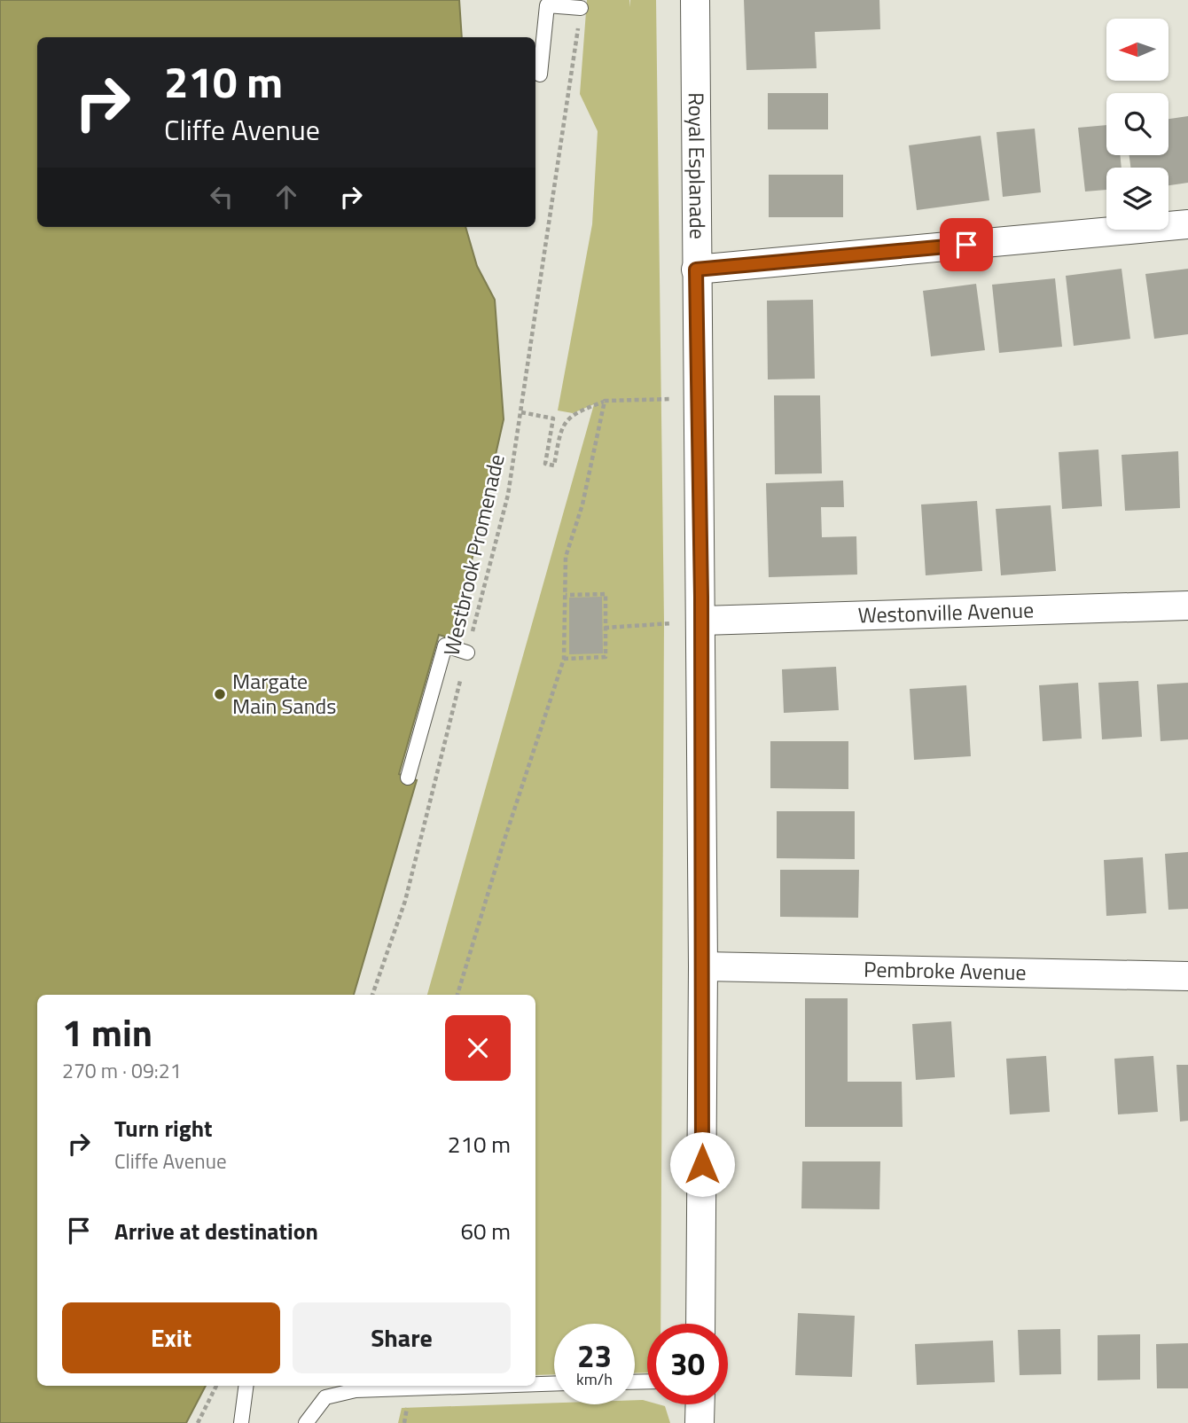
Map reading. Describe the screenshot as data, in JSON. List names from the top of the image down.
{
  "streets": {
    "street": ["Royal Esplanade", "Westonville Avenue", "Pembroke Avenue"],
    "path": ["Westbrook Promenade"]
  },
  "crossings": [
    ["Royal Esplanade", "Westonville Avenue"],
    ["Royal Esplanade", "Pembroke Avenue"]
  ],
  "places": ["Margate Main Sands"],
  "north": "left",
  "page": {
    "turn": ["210 m", "Cliffe Avenue"],
    "heading": ["1 min", "270 m · 09:21"],
    "list": [
      {
        "name": "Turn right",
        "note": "Cliffe Avenue",
        "value": "210 m"
      },
      {
        "name": "Arrive at destination",
        "value": "60 m"
      }
    ],
    "buttons": ["Exit", "Share"],
    "speed": "23 km/h",
    "limit": "30"
  }
}
